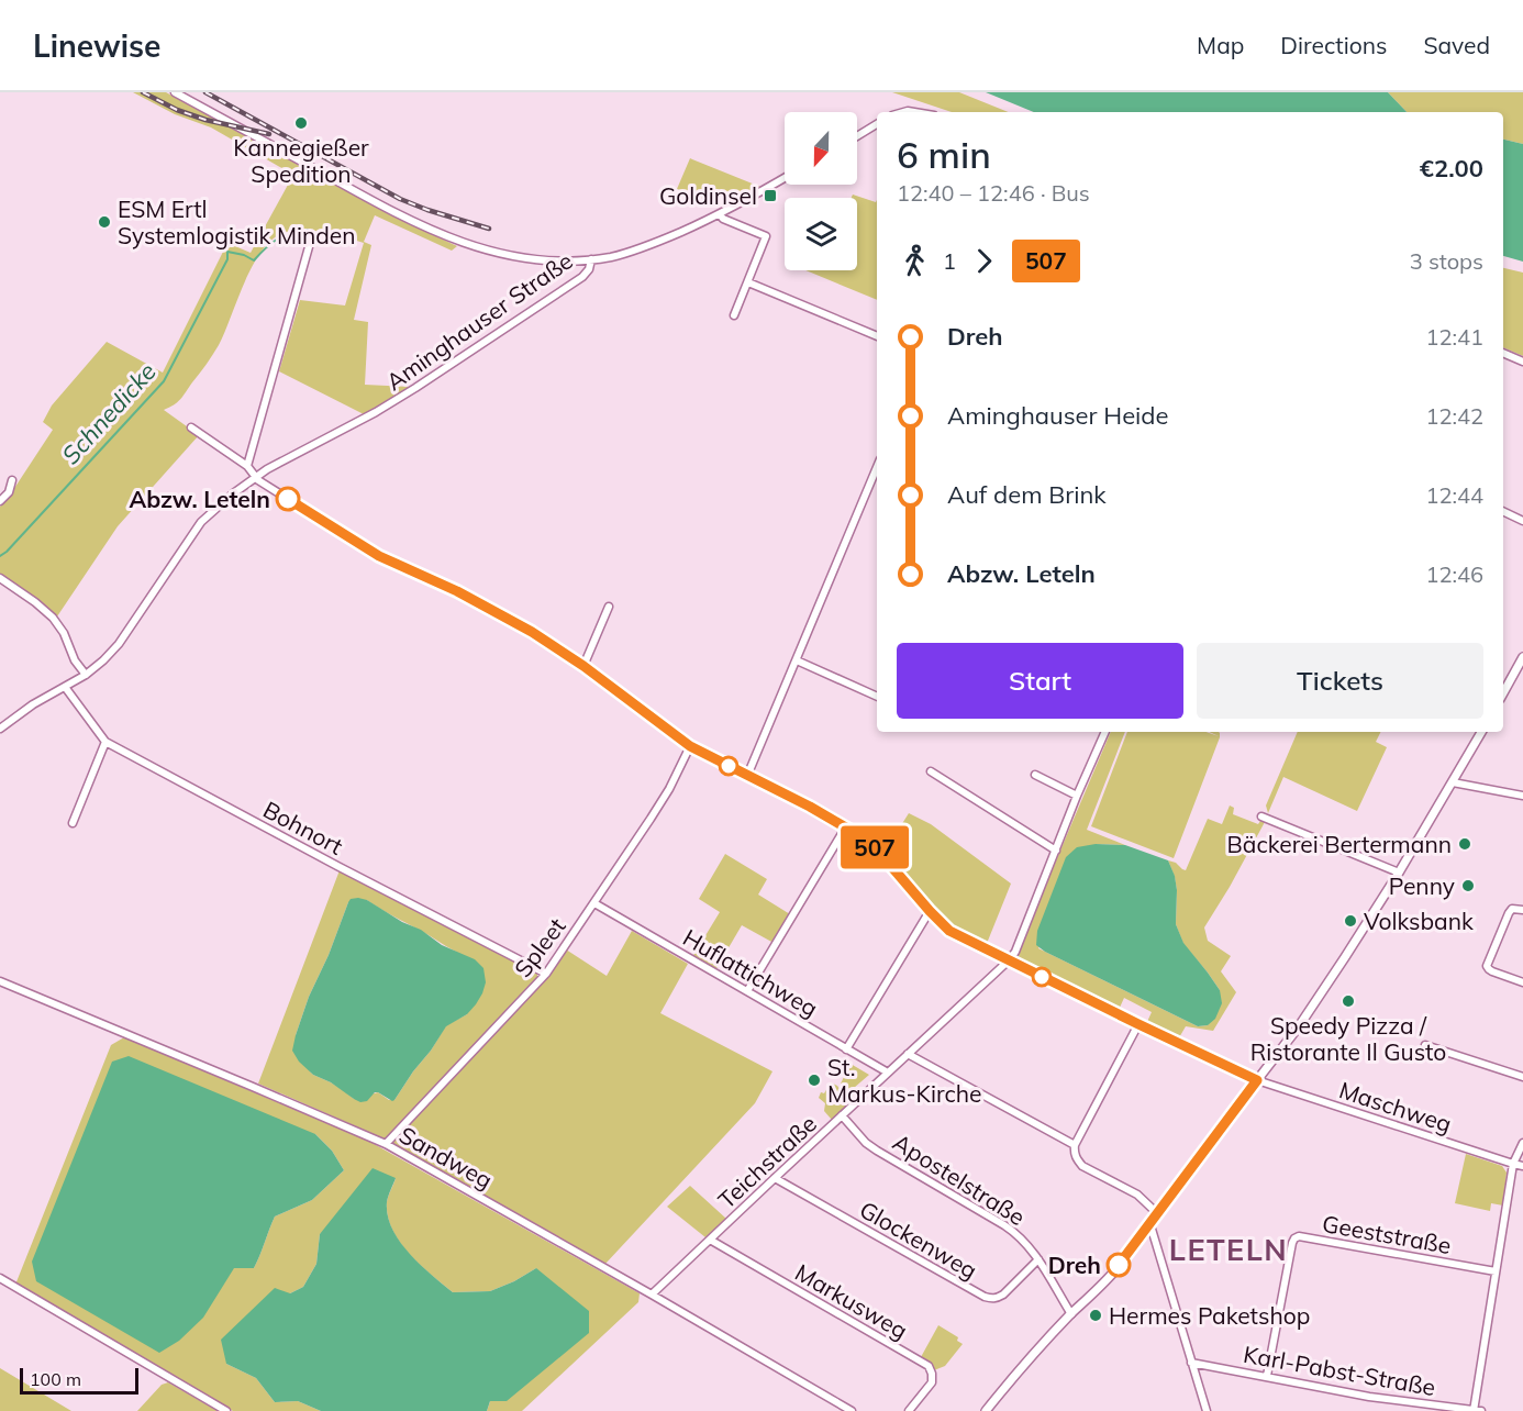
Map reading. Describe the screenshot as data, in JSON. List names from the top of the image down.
{
  "streets": {
    "street": [
      "Aminghauser Straße",
      "Bohnort",
      "Spleet",
      "Huflattichweg",
      "Maschweg",
      "Sandweg",
      "Teichstraße",
      "Apostelstraße",
      "Geeststraße",
      "Glockenweg",
      "Markusweg",
      "Karl-Pabst-Straße"
    ]
  },
  "crossings": [
    ["Aminghauser Straße", "Bohnort"],
    ["Aminghauser Straße", "Maschweg"],
    ["Bohnort", "Spleet"],
    ["Spleet", "Huflattichweg"],
    ["Spleet", "Maschweg"],
    ["Spleet", "Sandweg"],
    ["Huflattichweg", "Teichstraße"],
    ["Maschweg", "Teichstraße"],
    ["Sandweg", "Teichstraße"],
    ["Teichstraße", "Apostelstraße"],
    ["Teichstraße", "Glockenweg"],
    ["Teichstraße", "Markusweg"],
    ["Apostelstraße", "Glockenweg"],
    ["Geeststraße", "Karl-Pabst-Straße"]
  ],
  "districts": ["LETELN"],
  "water": ["Schnedicke"],
  "places": {
    "other": [
      "Kannegießer Spedition",
      "ESM Ertl Systemlogistik Minden",
      "Abzw. Leteln",
      "Bäckerei Bertermann",
      "Penny",
      "Volksbank",
      "Speedy Pizza / Ristorante Il Gusto",
      "St. Markus-Kirche",
      "Dreh",
      "Hermes Paketshop"
    ],
    "transit": ["Goldinsel"]
  },
  "lines": ["bus line 507"],
  "scale_bar": "100 m",
  "north": "bottom",
  "page": {
    "header": "Linewise",
    "nav": ["Map", "Directions", "Saved"],
    "on_map": "507",
    "heading": ["6 min", "12:40 – 12:46 · Bus", "€2.00"],
    "legs": ["1", "507", "3 stops"],
    "list": [
      {
        "name": "Dreh",
        "value": "12:41"
      },
      {
        "name": "Aminghauser Heide",
        "value": "12:42"
      },
      {
        "name": "Auf dem Brink",
        "value": "12:44"
      },
      {
        "name": "Abzw. Leteln",
        "value": "12:46"
      }
    ],
    "buttons": ["Start", "Tickets"],
    "scale": "100 m"
  }
}
